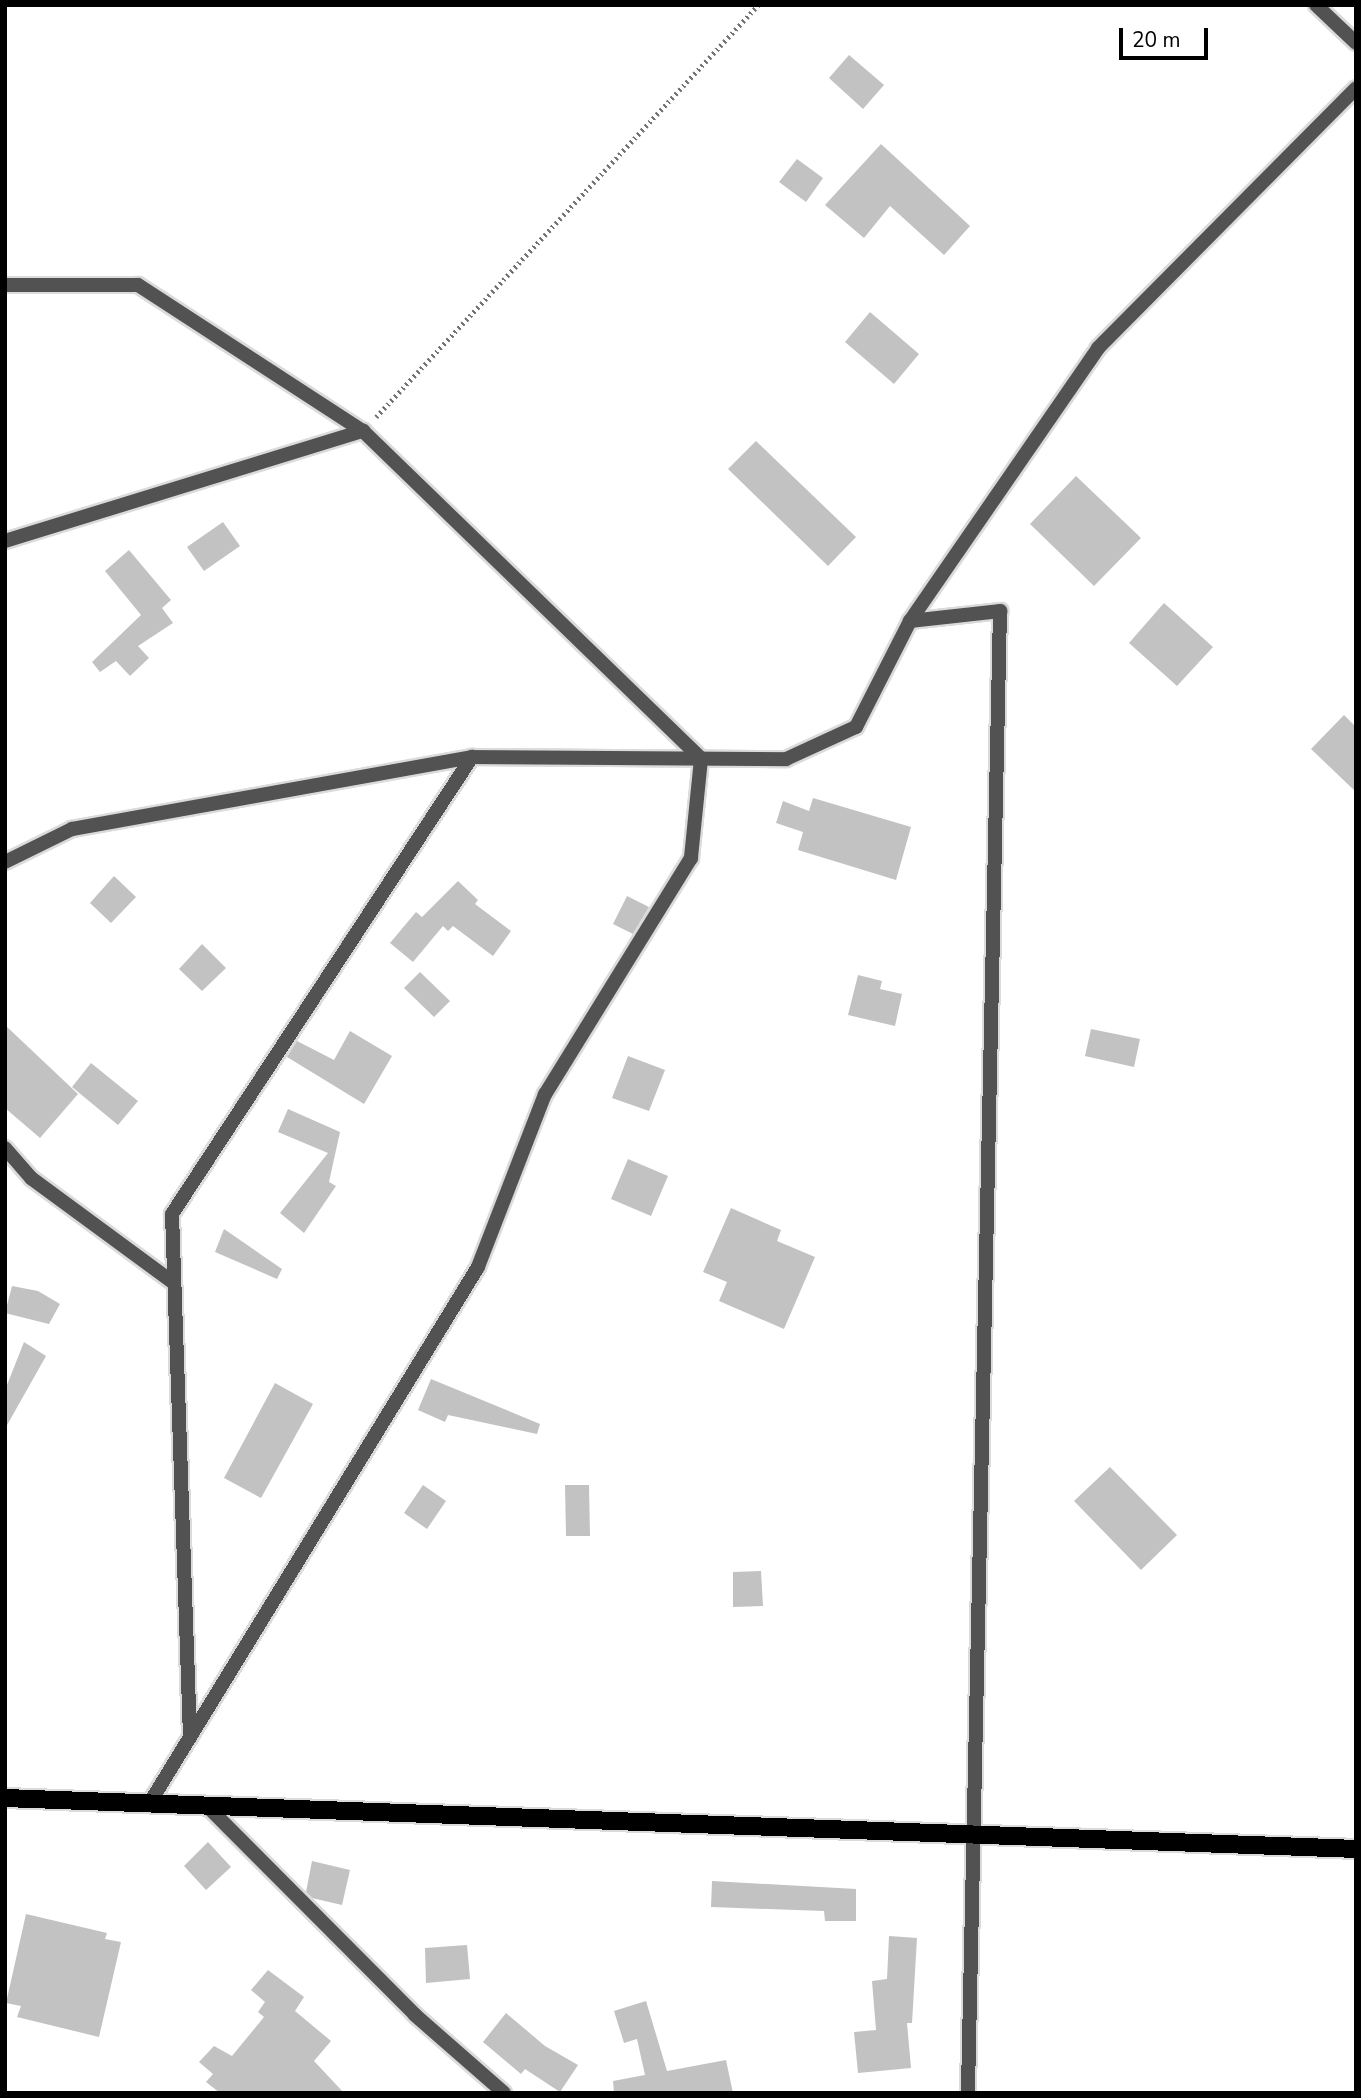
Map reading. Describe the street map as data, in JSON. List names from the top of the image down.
{
  "scale_bar": "20 m"
}
